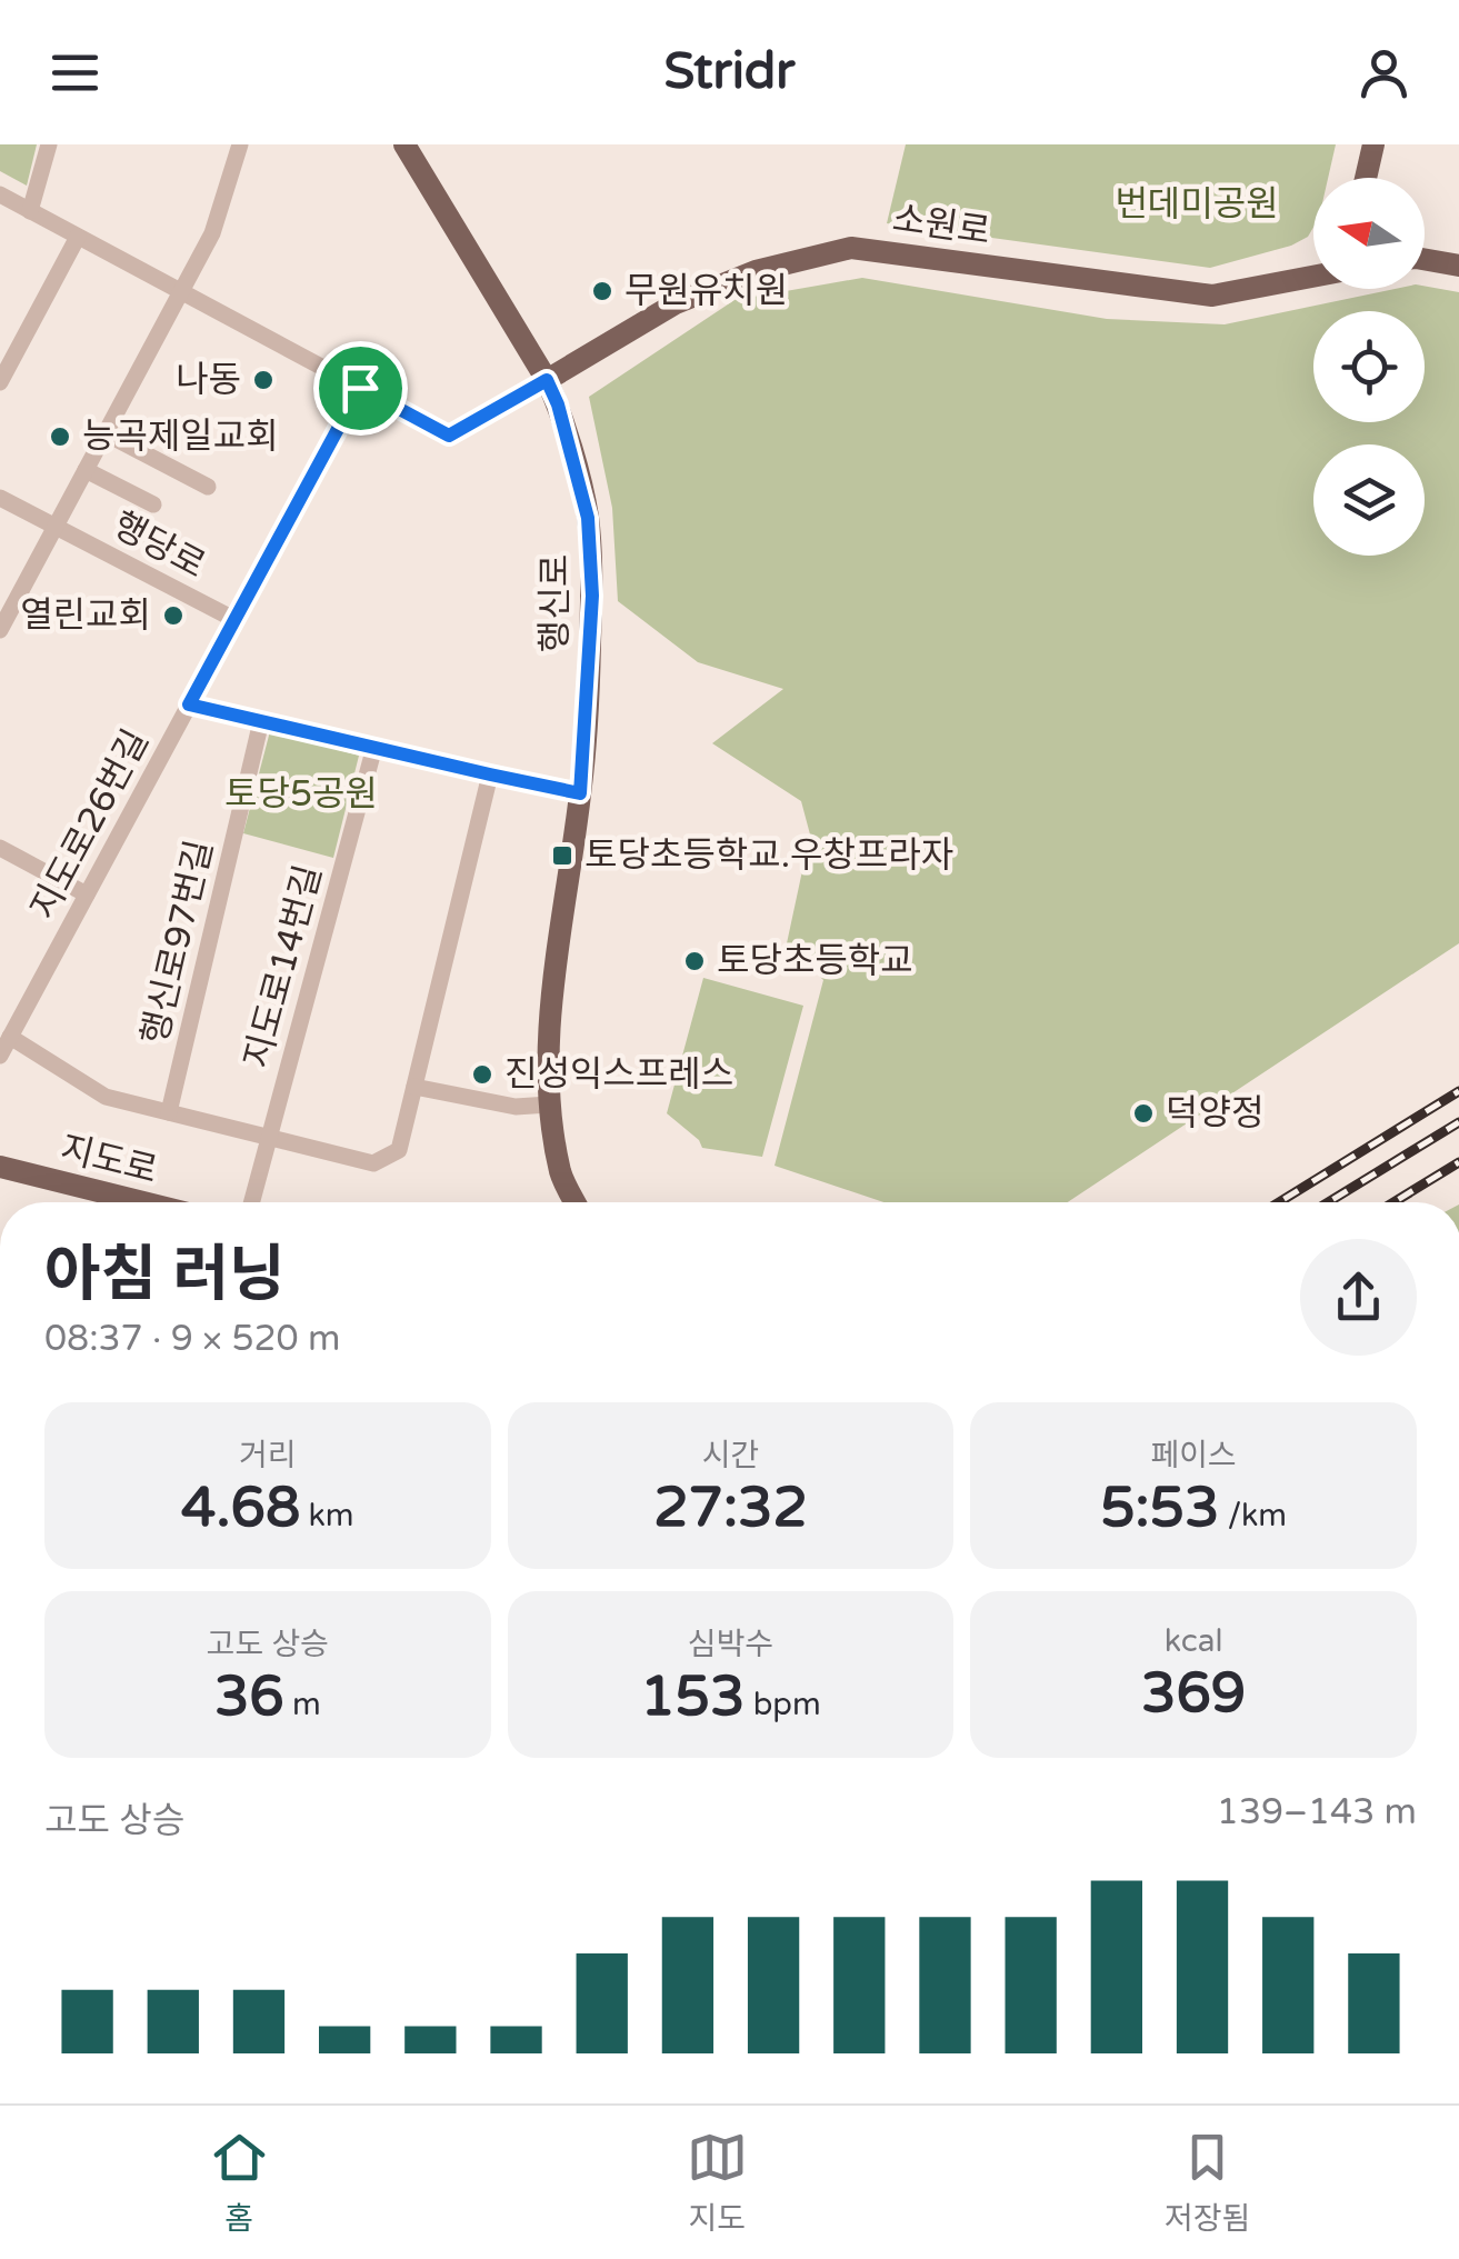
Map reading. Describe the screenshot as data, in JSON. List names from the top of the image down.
{
  "streets": {
    "main road": ["소원로", "행신로", "지도로"],
    "street": [
      "행당로",
      "지도로26번길",
      "행신로97번길",
      "지도로14번길"
    ]
  },
  "crossings": [
    ["소원로", "행신로"],
    ["행당로", "지도로26번길"]
  ],
  "parks": ["번데미공원", "토당5공원"],
  "places": {
    "other": [
      "무원유치원",
      "나동",
      "능곡제일교회",
      "열린교회",
      "토당초등학교",
      "진성익스프레스",
      "덕양정"
    ],
    "transit": ["토당초등학교.우창프라자"]
  },
  "north": "left",
  "page": {
    "header": "Stridr",
    "heading": ["아침 러닝", "08:37 · 9 × 520 m"],
    "stats": [
      ["거리", "4.68 km"],
      ["시간", "27:32"],
      ["페이스", "5:53 /km"],
      ["고도 상승", "36 m"],
      ["심박수", "153 bpm"],
      ["kcal", "369"]
    ],
    "chart": ["고도 상승", "139–143 m"],
    "tabs": ["홈", "지도", "저장됨"]
  }
}
